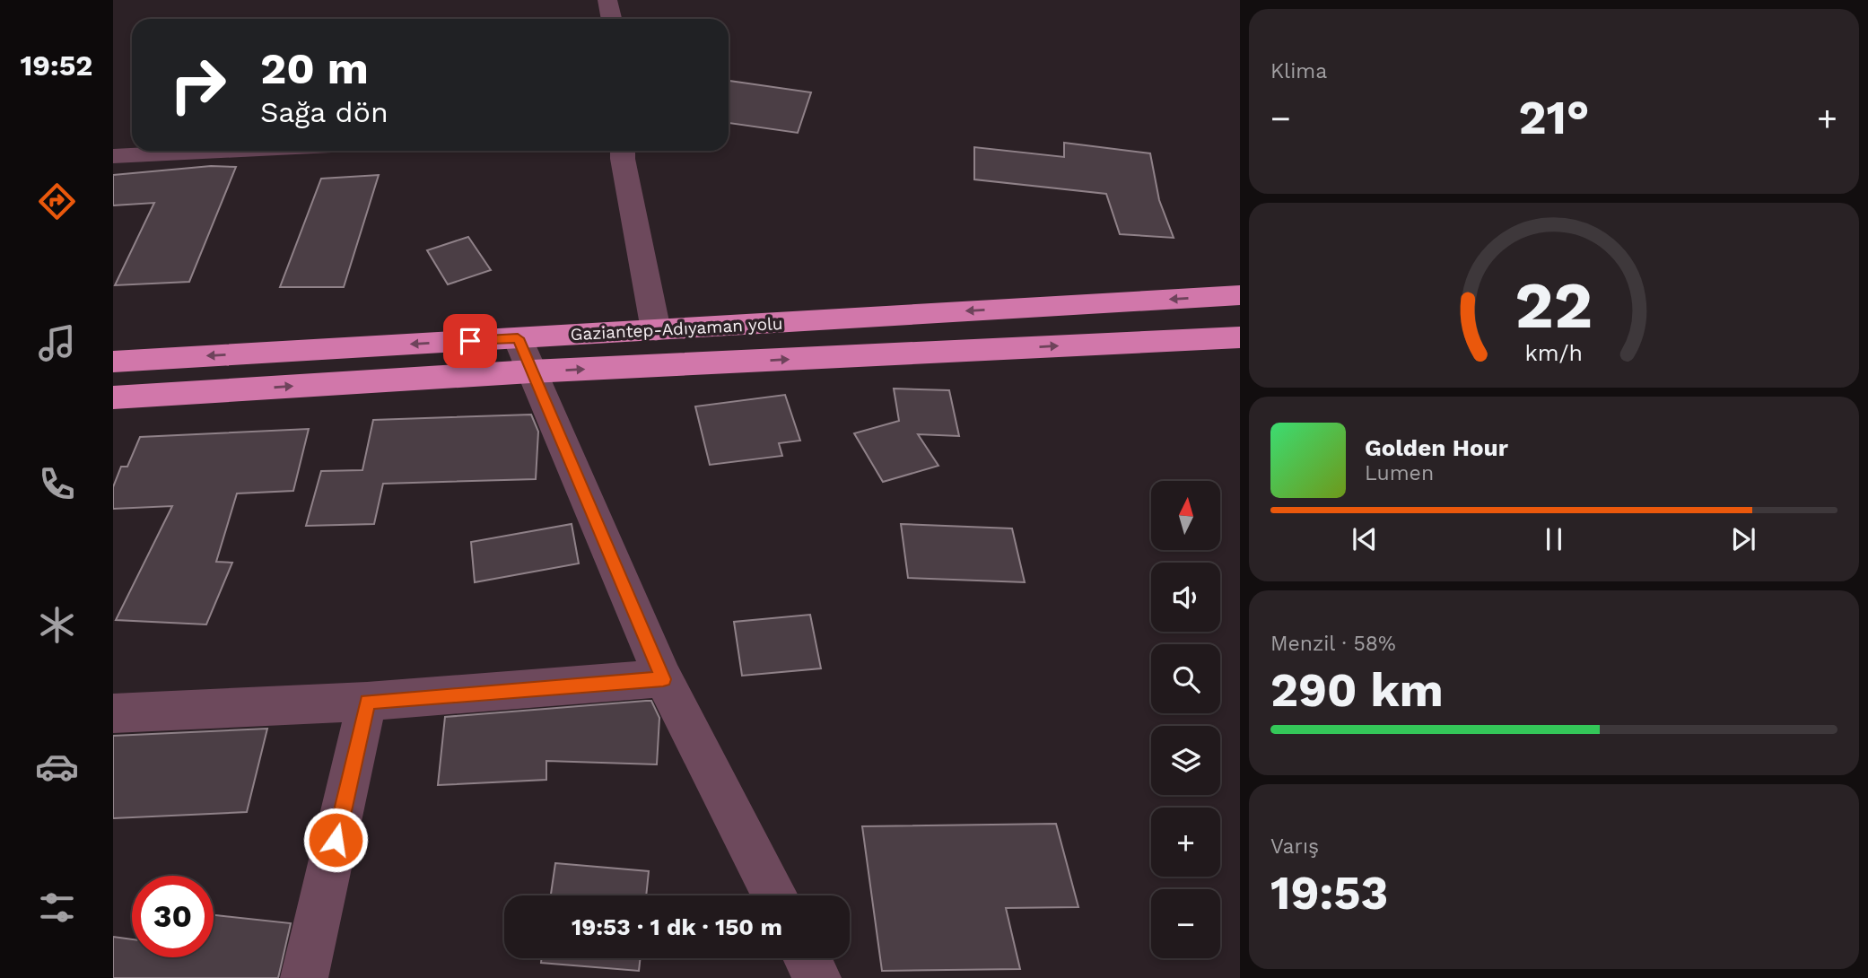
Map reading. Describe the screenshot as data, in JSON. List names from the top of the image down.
{
  "streets": {
    "highway": ["Gaziantep-Adıyaman yolu"]
  },
  "north": "top",
  "page": {
    "tabs": "19:52",
    "tile": [
      "Klima",
      ["Menzil · 58%", "290 km"],
      ["Varış", "19:53"]
    ],
    "turn": ["20 m", "Sağa dön"],
    "heat": ["−", "21°", "+"],
    "song": ["Golden Hour", "Lumen"],
    "map_buttons": ["+", "−"],
    "limit": "30",
    "trip": "19:53 · 1 dk · 150 m",
    "gauge": ["22", "km/h"]
  }
}
